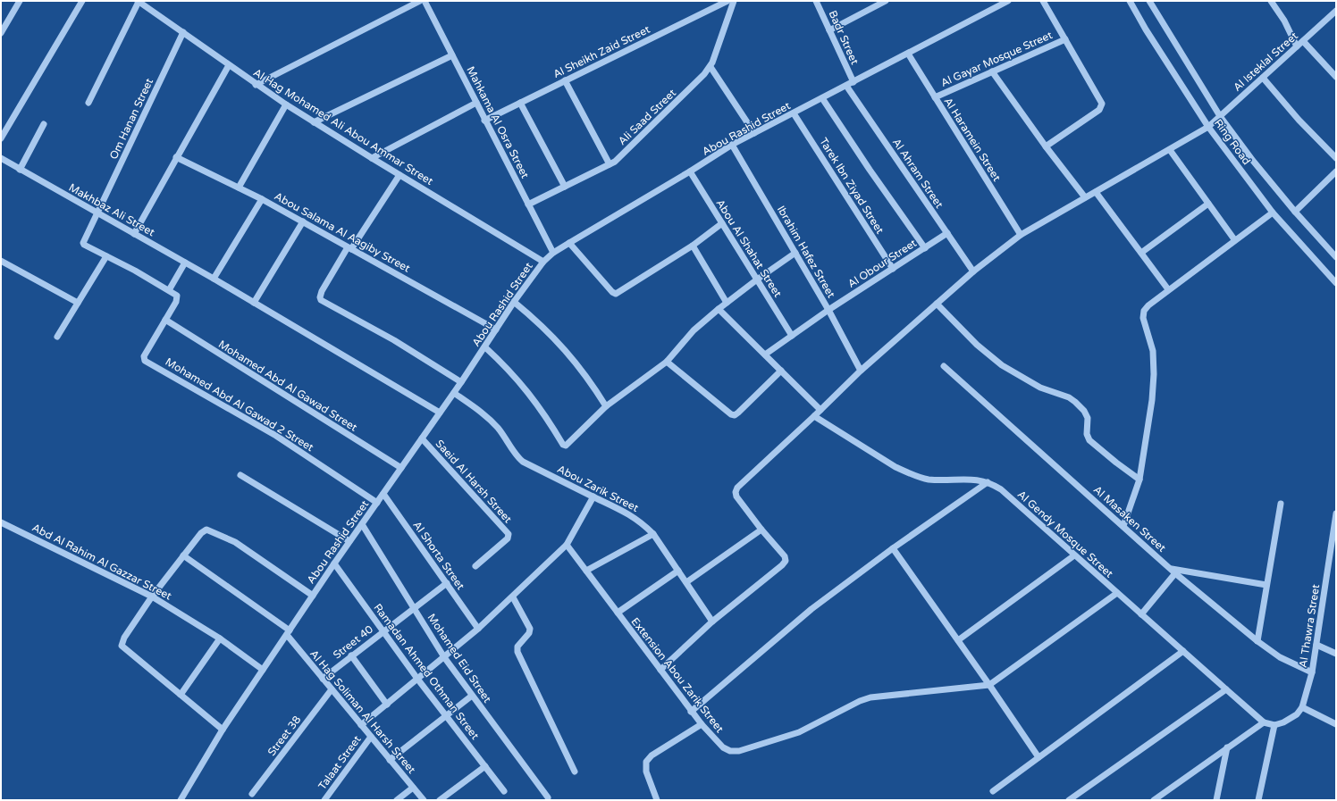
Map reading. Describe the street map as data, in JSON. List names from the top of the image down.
{
  "streets": {
    "street": [
      "Badr Street",
      "Al Sheikh Zaid Street",
      "Al Gayar Mosque Street",
      "Al Isteklal Street",
      "Ali Saad Street",
      "Om Hanan Street",
      "Mahkama Al Osra Street",
      "Al Hag Mohamed Ali Abou Ammar Street",
      "Abou Rashid Street",
      "Al Haramein Street",
      "Ring Road",
      "Al Ahram Street",
      "Tarek Ibn Ziyad Street",
      "Makhbaz Ali Street",
      "Abou Salama Al Aagiby Street",
      "Abou Al Shahat Street",
      "Ibrahim Hafez Street",
      "Al Obour Street",
      "Mohamed Abd Al Gawad Street",
      "Mohamed Abd Al Gawad 2 Street",
      "Saeid Al Harsh Street",
      "Abou Zarik Street",
      "Al Masaken Street",
      "Al Gendy Mosque Street",
      "Al Shorta Street",
      "Abd Al Rahim Al Gazzar Street",
      "Al Thawra Street",
      "Street 40",
      "Mohamed Eid Street",
      "Ramadan Ahmed Othman Street",
      "Extension Abou Zarik Street",
      "Al Hag Soliman Al Harsh Street",
      "Street 38",
      "Talaat Street"
    ]
  },
  "crossings": [
    ["Badr Street", "Abou Rashid Street"],
    ["Al Sheikh Zaid Street", "Mahkama Al Osra Street"],
    ["Al Gayar Mosque Street", "Al Haramein Street"],
    ["Al Isteklal Street", "Al Haramein Street"],
    ["Al Isteklal Street", "Ring Road"],
    ["Al Isteklal Street", "Al Ahram Street"],
    ["Al Isteklal Street", "Ibrahim Hafez Street"],
    ["Al Isteklal Street", "Abou Zarik Street"],
    ["Al Isteklal Street", "Al Gendy Mosque Street"],
    ["Ali Saad Street", "Mahkama Al Osra Street"],
    ["Om Hanan Street", "Al Hag Mohamed Ali Abou Ammar Street"],
    ["Om Hanan Street", "Makhbaz Ali Street"],
    ["Mahkama Al Osra Street", "Abou Rashid Street"],
    ["Al Hag Mohamed Ali Abou Ammar Street", "Abou Rashid Street"],
    ["Abou Rashid Street", "Al Haramein Street"],
    ["Abou Rashid Street", "Al Ahram Street"],
    ["Abou Rashid Street", "Tarek Ibn Ziyad Street"],
    ["Abou Rashid Street", "Makhbaz Ali Street"],
    ["Abou Rashid Street", "Abou Salama Al Aagiby Street"],
    ["Abou Rashid Street", "Abou Al Shahat Street"],
    ["Abou Rashid Street", "Ibrahim Hafez Street"],
    ["Abou Rashid Street", "Mohamed Abd Al Gawad Street"],
    ["Abou Rashid Street", "Mohamed Abd Al Gawad 2 Street"],
    ["Abou Rashid Street", "Saeid Al Harsh Street"],
    ["Abou Rashid Street", "Abou Zarik Street"],
    ["Abou Rashid Street", "Al Shorta Street"],
    ["Abou Rashid Street", "Abd Al Rahim Al Gazzar Street"],
    ["Abou Rashid Street", "Mohamed Eid Street"],
    ["Abou Rashid Street", "Ramadan Ahmed Othman Street"],
    ["Abou Rashid Street", "Al Hag Soliman Al Harsh Street"],
    ["Al Ahram Street", "Al Obour Street"],
    ["Tarek Ibn Ziyad Street", "Al Obour Street"],
    ["Abou Al Shahat Street", "Al Obour Street"],
    ["Ibrahim Hafez Street", "Al Obour Street"],
    ["Mohamed Abd Al Gawad Street", "Mohamed Abd Al Gawad 2 Street"],
    ["Al Masaken Street", "Al Thawra Street"],
    ["Al Shorta Street", "Street 40"],
    ["Street 40", "Mohamed Eid Street"],
    ["Street 40", "Ramadan Ahmed Othman Street"],
    ["Street 40", "Al Hag Soliman Al Harsh Street"],
    ["Al Hag Soliman Al Harsh Street", "Street 38"],
    ["Al Hag Soliman Al Harsh Street", "Talaat Street"]
  ]
}
